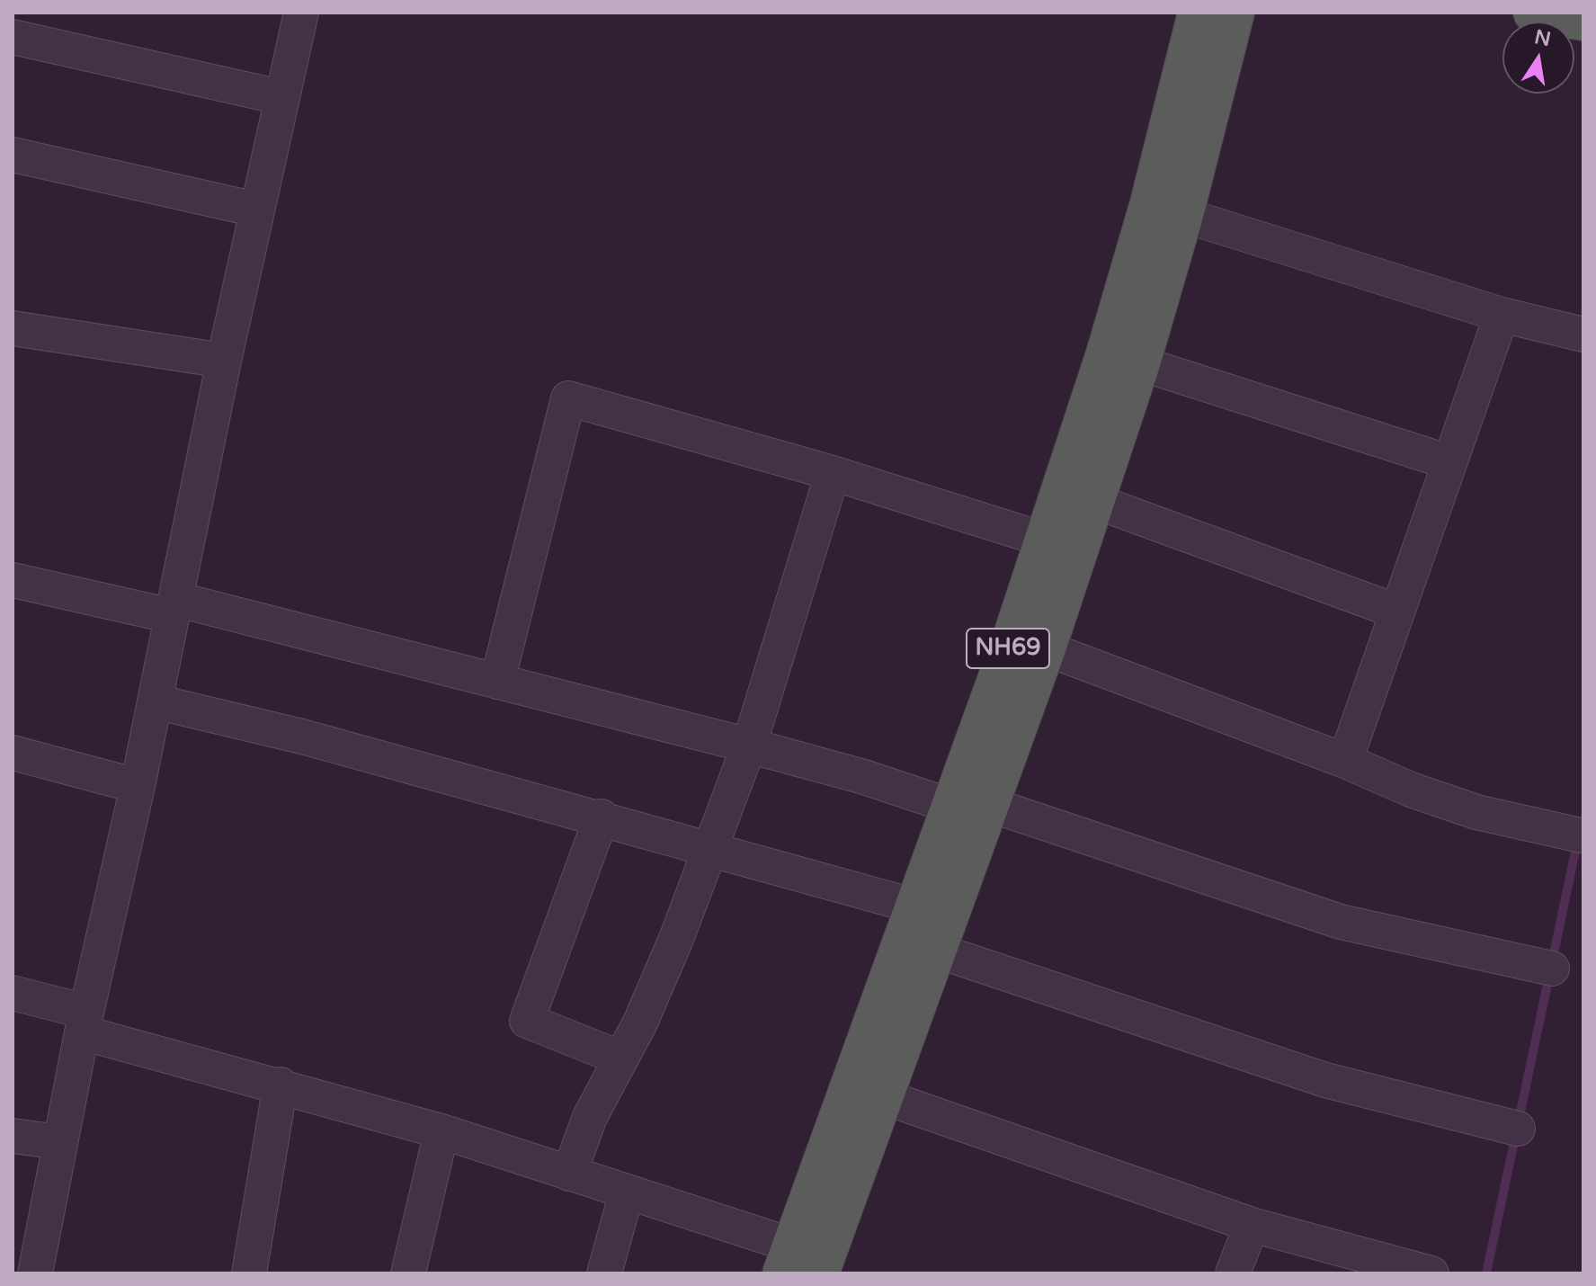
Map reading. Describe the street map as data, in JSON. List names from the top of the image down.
{
  "streets": {
    "highway": ["NH69"]
  },
  "north": "top"
}
